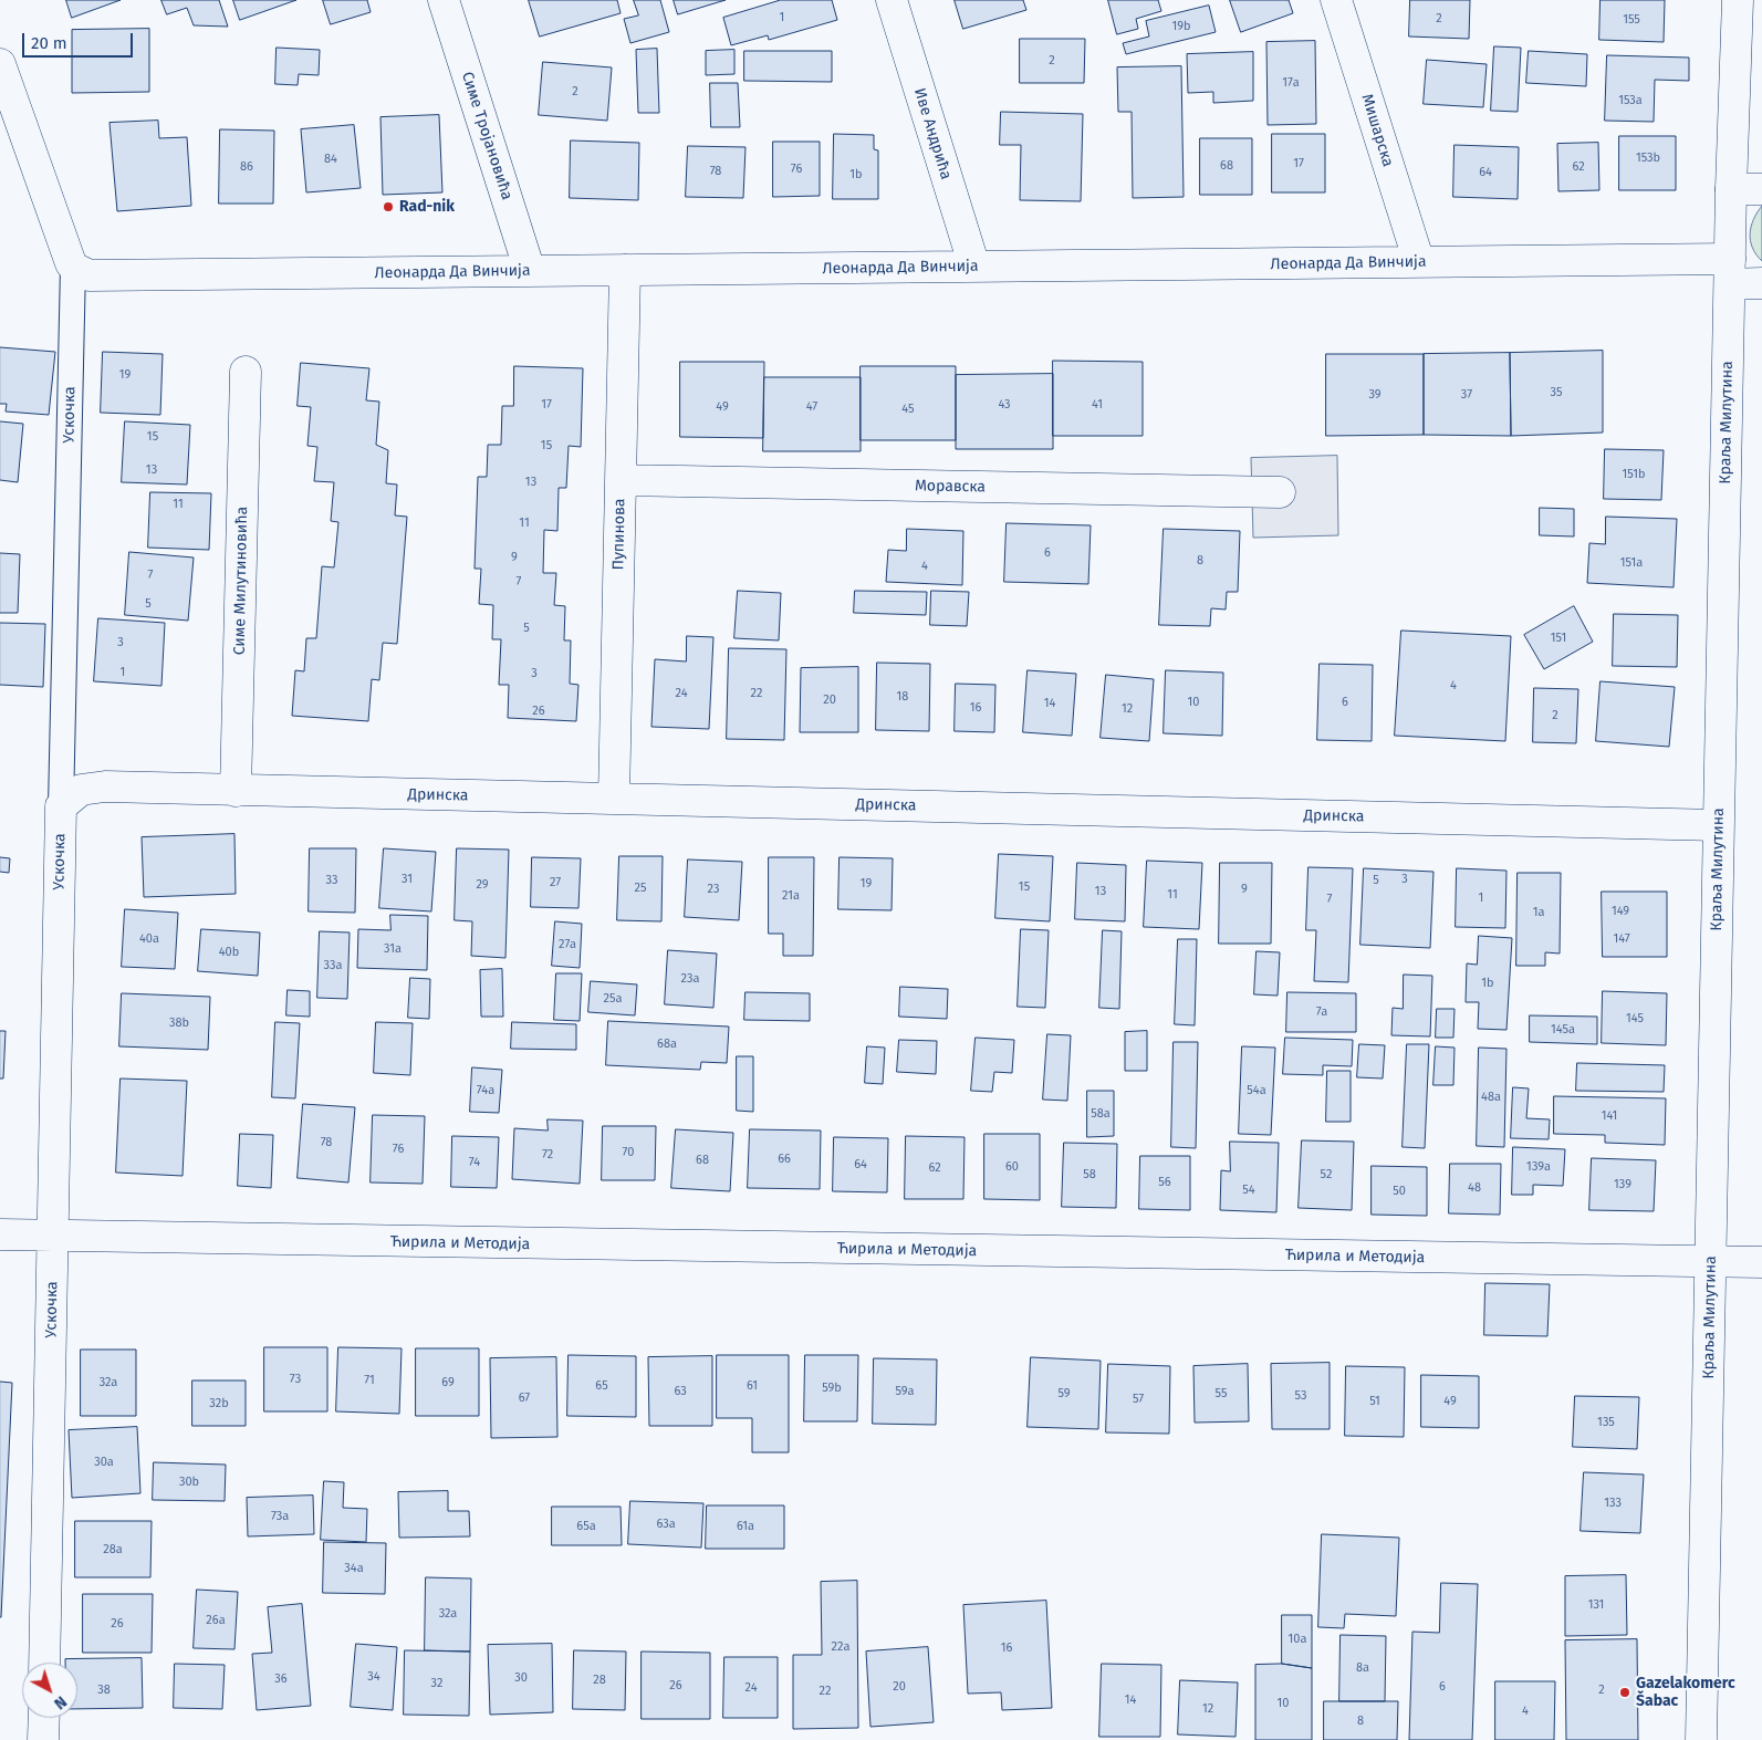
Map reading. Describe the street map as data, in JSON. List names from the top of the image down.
{
  "streets": {
    "street": [
      "Мишарска",
      "Иве Андрића",
      "Симе Тројановића",
      "Леонарда Да Винчија",
      "Ускочка",
      "Краља Милутина",
      "Моравска",
      "Пупинова",
      "Симе Милутиновића",
      "Дринска",
      "Ћирила и Методија"
    ]
  },
  "crossings": [
    ["Мишарска", "Леонарда Да Винчија"],
    ["Иве Андрића", "Леонарда Да Винчија"],
    ["Симе Тројановића", "Леонарда Да Винчија"],
    ["Леонарда Да Винчија", "Ускочка"],
    ["Леонарда Да Винчија", "Краља Милутина"],
    ["Леонарда Да Винчија", "Пупинова"],
    ["Ускочка", "Дринска"],
    ["Ускочка", "Ћирила и Методија"],
    ["Краља Милутина", "Дринска"],
    ["Краља Милутина", "Ћирила и Методија"],
    ["Моравска", "Пупинова"],
    ["Пупинова", "Дринска"],
    ["Симе Милутиновића", "Дринска"]
  ],
  "places": ["Rad-nik", "Gazelakomerc Šabac"],
  "house_numbers": [
    "1",
    "2",
    "155",
    "19b",
    "2",
    "17a",
    "2",
    "153a",
    "153b",
    "84",
    "17",
    "68",
    "86",
    "62",
    "76",
    "78",
    "64",
    "1b",
    "19",
    "35",
    "39",
    "37",
    "17",
    "43",
    "41",
    "49",
    "47",
    "45",
    "15",
    "15",
    "13",
    "151b",
    "13",
    "11",
    "11",
    "6",
    "9",
    "8",
    "151a",
    "4",
    "7",
    "7",
    "5",
    "5",
    "151",
    "3",
    "1",
    "3",
    "4",
    "24",
    "22",
    "18",
    "20",
    "10",
    "6",
    "14",
    "16",
    "12",
    "26",
    "2",
    "31",
    "3",
    "33",
    "5",
    "27",
    "19",
    "29",
    "15",
    "25",
    "23",
    "9",
    "13",
    "11",
    "21a",
    "1",
    "7",
    "149",
    "1a",
    "40a",
    "147",
    "27a",
    "31a",
    "40b",
    "33a",
    "23a",
    "1b",
    "25a",
    "7a",
    "145",
    "38b",
    "145a",
    "68a",
    "74a",
    "54a",
    "48a",
    "58a",
    "141",
    "78",
    "76",
    "70",
    "72",
    "66",
    "68",
    "74",
    "64",
    "60",
    "139a",
    "62",
    "58",
    "52",
    "56",
    "139",
    "48",
    "54",
    "50",
    "73",
    "71",
    "32a",
    "69",
    "65",
    "61",
    "59b",
    "63",
    "59a",
    "59",
    "55",
    "53",
    "67",
    "57",
    "51",
    "49",
    "32b",
    "135",
    "30a",
    "30b",
    "133",
    "73a",
    "63a",
    "65a",
    "61a",
    "28a",
    "34a",
    "131",
    "32a",
    "26a",
    "26",
    "10a",
    "22a",
    "16",
    "8a",
    "34",
    "30",
    "36",
    "28",
    "32",
    "26",
    "20",
    "6",
    "24",
    "38",
    "2",
    "22",
    "14",
    "10",
    "12",
    "4",
    "8"
  ],
  "scale_bar": "20 m",
  "north": "bottom right"
}
